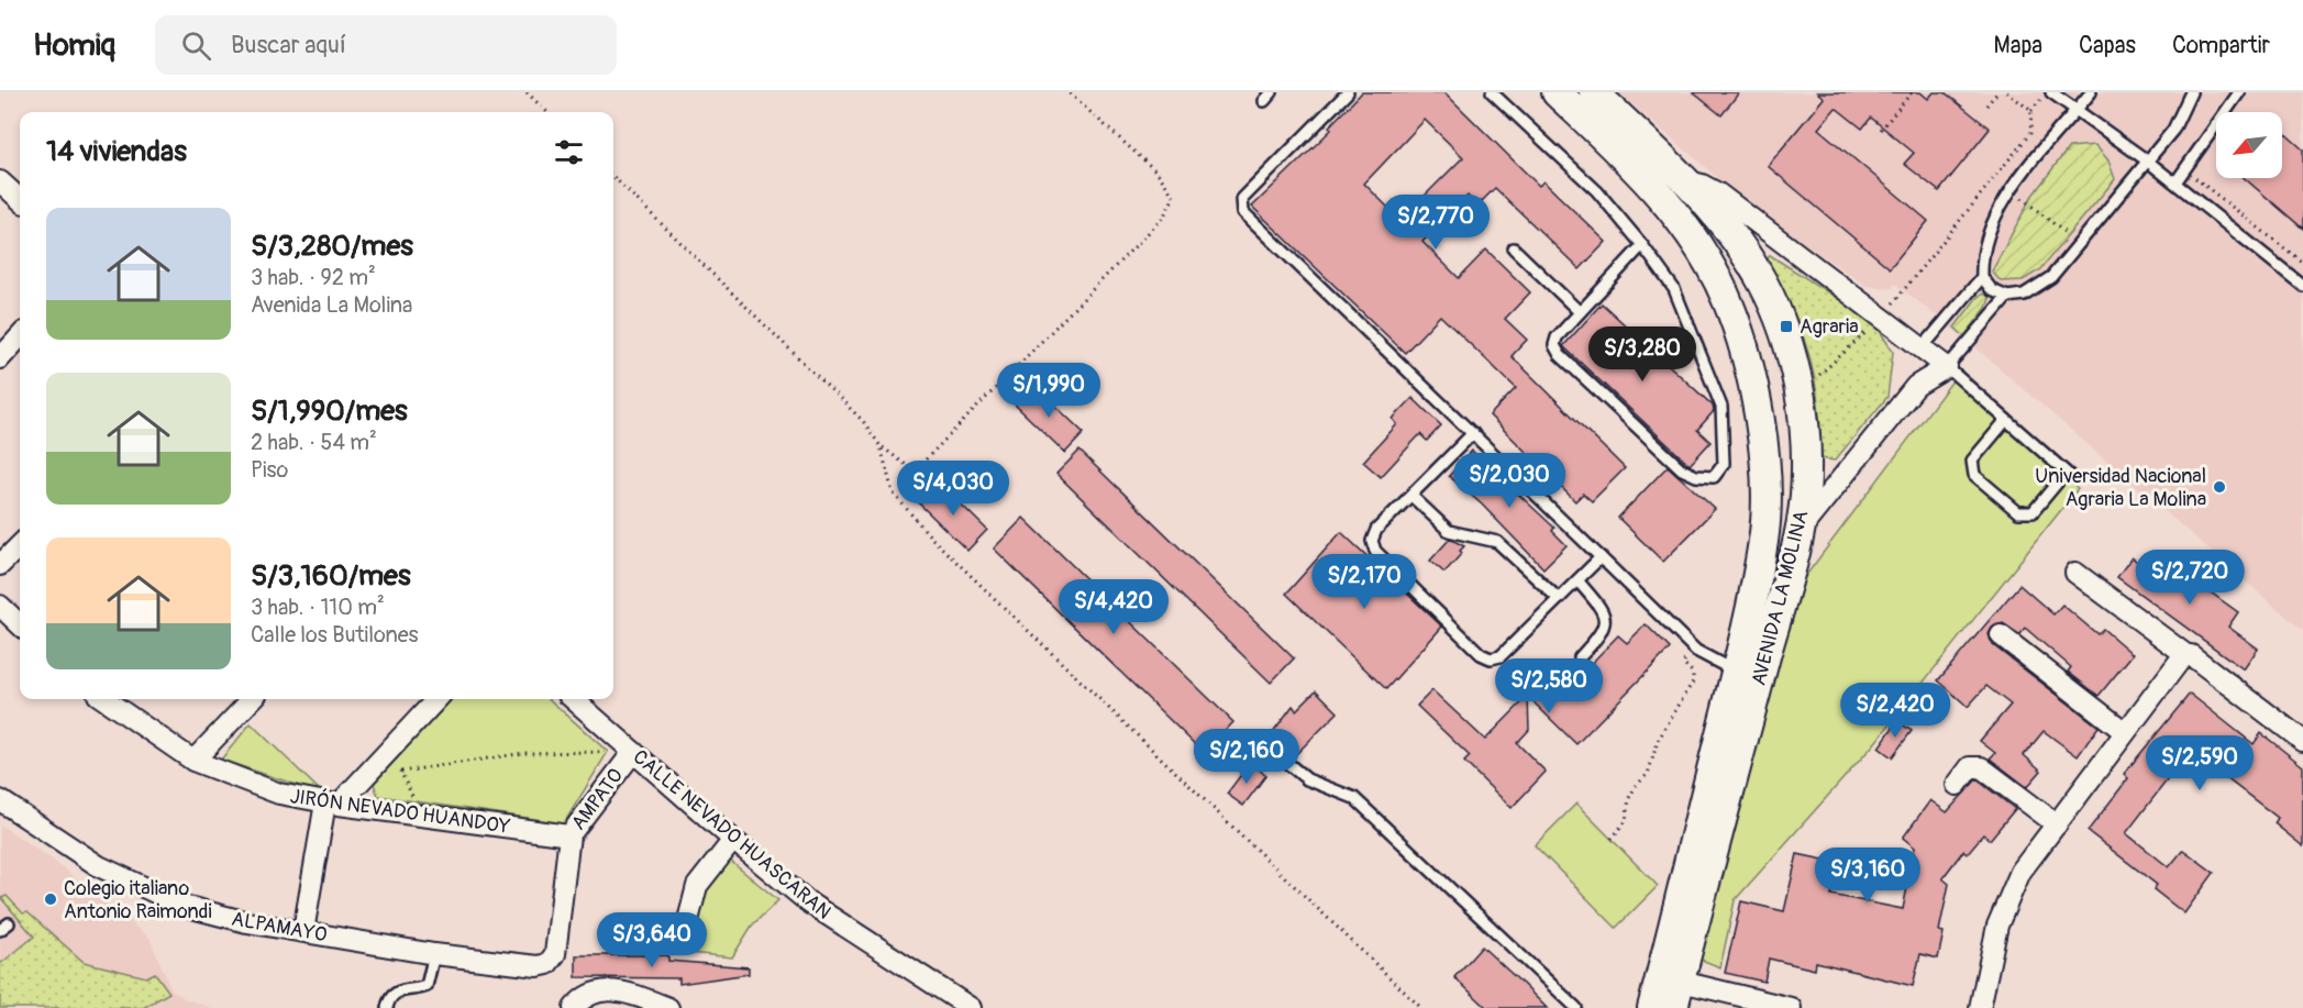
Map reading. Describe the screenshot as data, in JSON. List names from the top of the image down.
{
  "streets": {
    "main road": ["AVENIDA LA MOLINA"],
    "street": [
      "AMPATO",
      "JIRÓN NEVADO HUANDOY",
      "CALLE NEVADO HUASCARAN",
      "ALPAMAYO"
    ]
  },
  "crossings": [
    ["AMPATO", "JIRÓN NEVADO HUANDOY"],
    ["AMPATO", "CALLE NEVADO HUASCARAN"],
    ["AMPATO", "ALPAMAYO"]
  ],
  "places": {
    "transit": ["Agraria"],
    "other": ["Universidad Nacional Agraria La Molina", "Colegio italiano Antonio Raimondi"]
  },
  "north": "bottom left",
  "page": {
    "header": "Homiq",
    "search": "Buscar aquí",
    "nav": ["Mapa", "Capas", "Compartir"],
    "heading": "14 viviendas",
    "list": [
      {
        "name": "S/3,280/mes",
        "note": "3 hab. · 92 m² · Avenida La Molina"
      },
      {
        "name": "S/1,990/mes",
        "note": "2 hab. · 54 m² · Piso"
      },
      {
        "name": "S/3,160/mes",
        "note": "3 hab. · 110 m² · Calle los Butilones"
      }
    ],
    "price": [
      "S/2,770",
      "S/3,280",
      "S/1,990",
      "S/2,030",
      "S/4,030",
      "S/2,720",
      "S/2,170",
      "S/4,420",
      "S/2,580",
      "S/2,420",
      "S/2,160",
      "S/2,590",
      "S/3,160",
      "S/3,640"
    ]
  }
}
